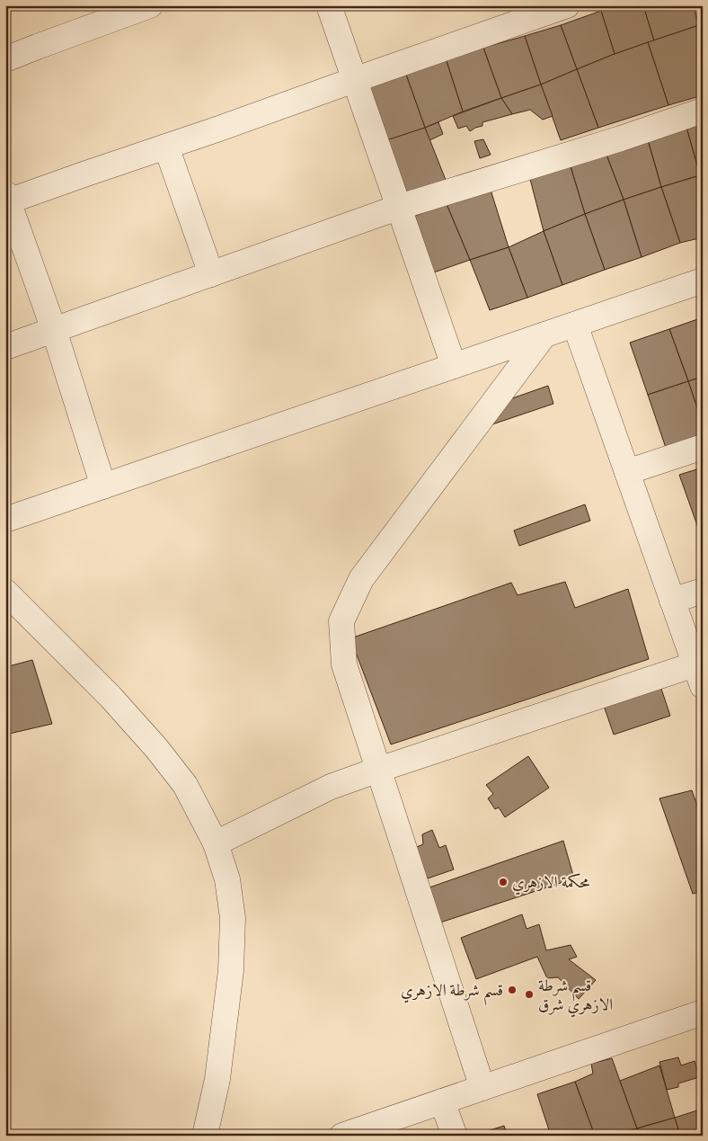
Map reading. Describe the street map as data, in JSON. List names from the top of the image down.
{
  "places": ["محكمة الازهري", "قسم شرطة الازهري", "قسم شرطة الازهري شرق"]
}
